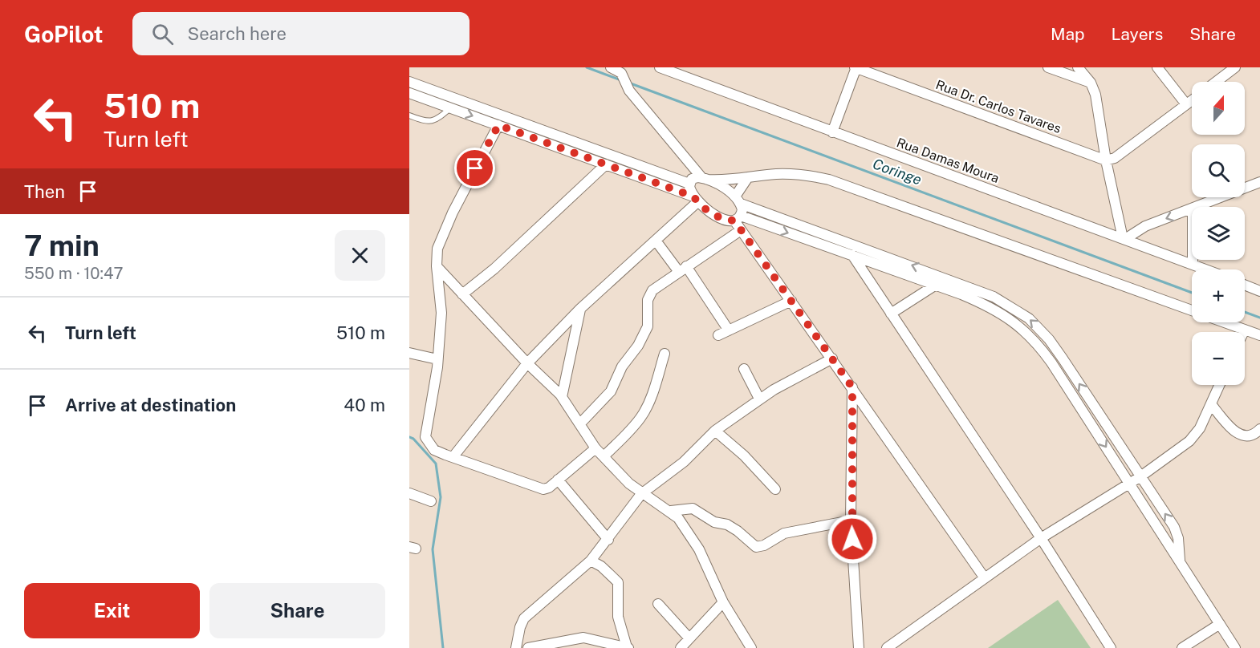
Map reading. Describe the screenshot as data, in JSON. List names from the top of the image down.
{
  "streets": {
    "street": ["Rua Dr. Carlos Tavares", "Rua Damas Moura"]
  },
  "water": ["Coringe"],
  "north": "top",
  "page": {
    "header": "GoPilot",
    "search": "Search here",
    "nav": ["Map", "Layers", "Share"],
    "turn": ["510 m", "Turn left"],
    "map_buttons": ["+", "−"],
    "then": "Then",
    "heading": ["7 min", "550 m · 10:47"],
    "list": [
      {
        "name": "Turn left",
        "value": "510 m"
      },
      {
        "name": "Arrive at destination",
        "value": "40 m"
      }
    ],
    "buttons": ["Exit", "Share"]
  }
}
